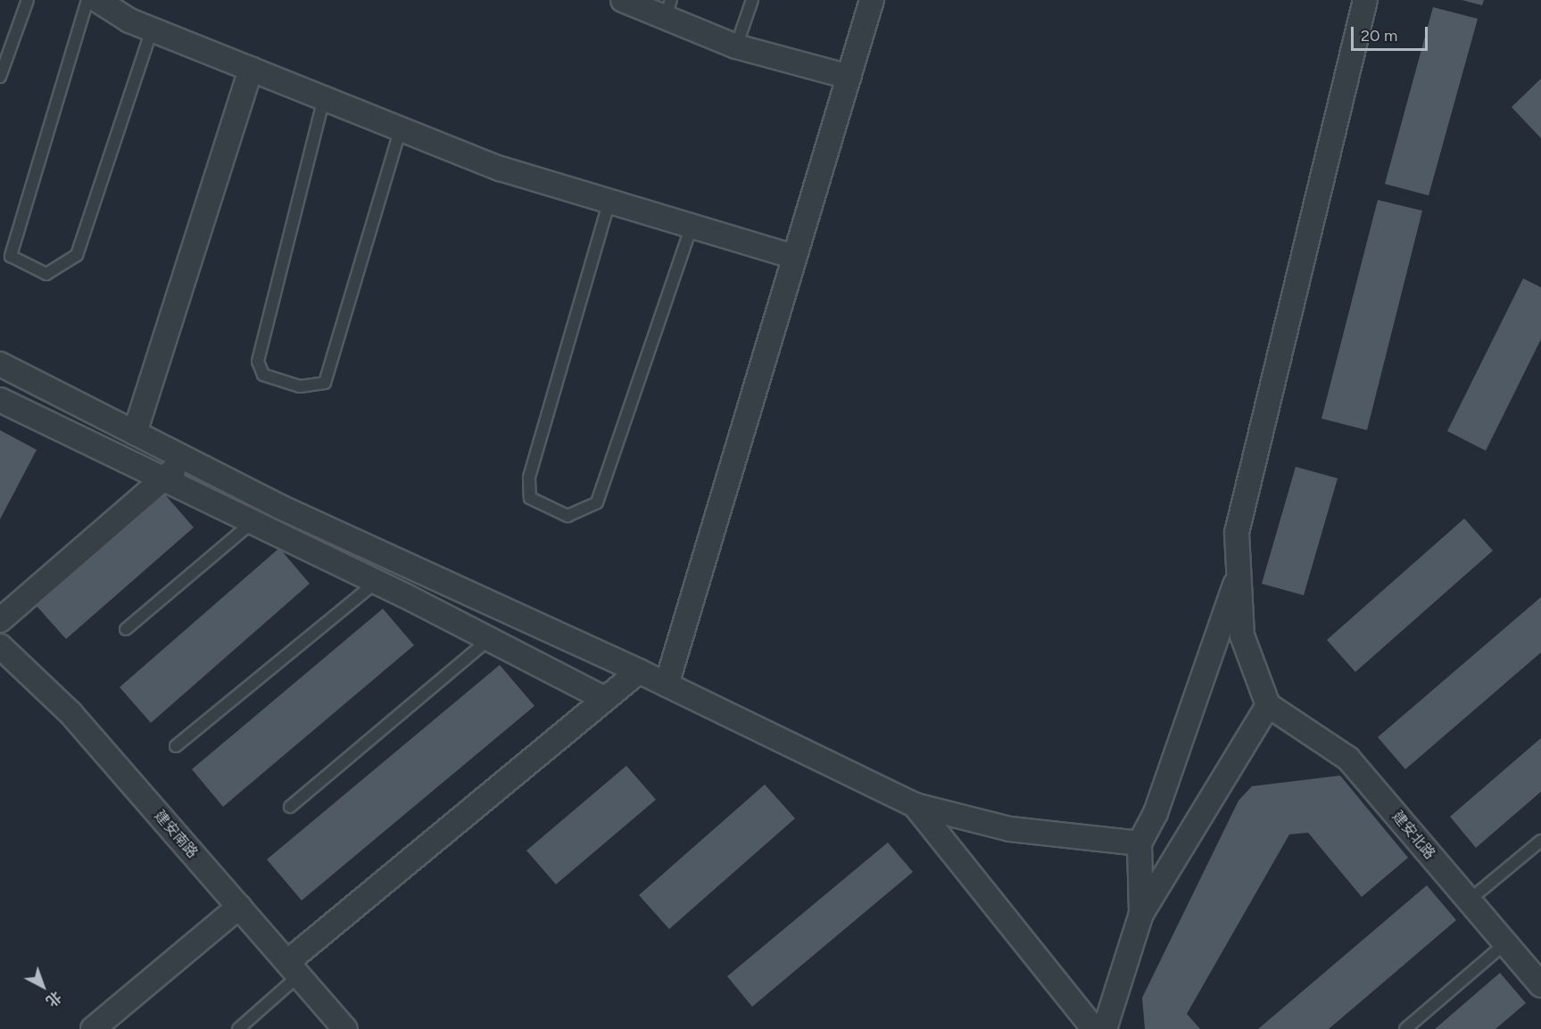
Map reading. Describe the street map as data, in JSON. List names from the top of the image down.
{
  "streets": {
    "street": ["建安南路", "建安北路"]
  },
  "scale_bar": "20 m",
  "north": "bottom right"
}
